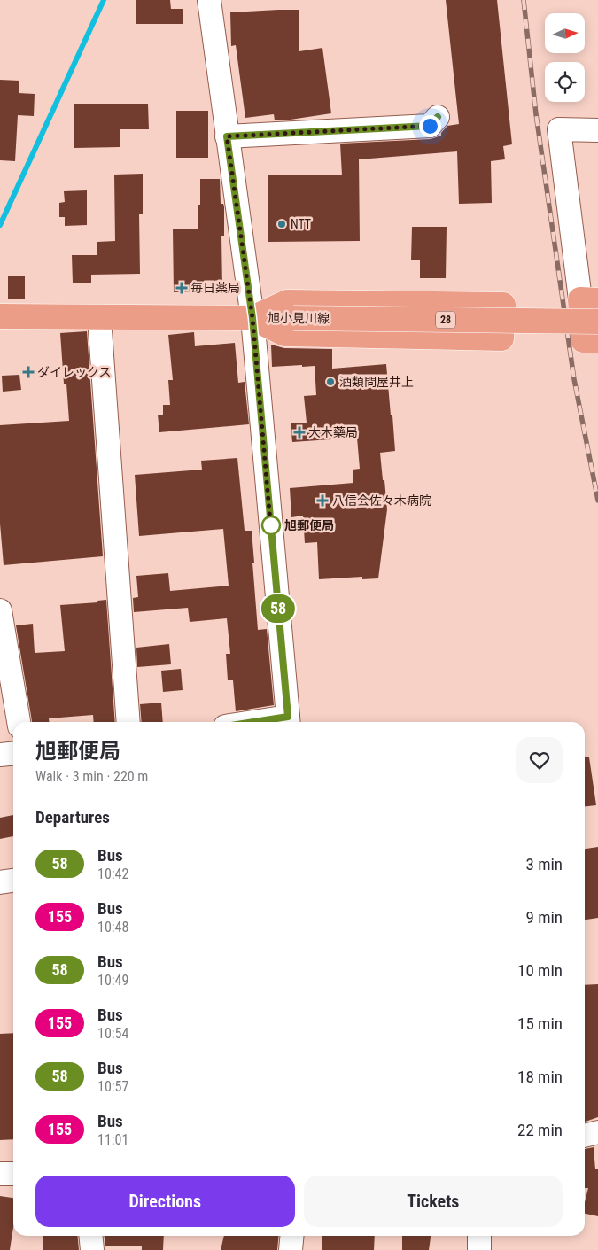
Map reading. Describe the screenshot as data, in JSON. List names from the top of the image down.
{
  "streets": {
    "main road": ["旭小見川線", "28"]
  },
  "places": {
    "other": ["NTT", "酒類問屋井上", "旭郵便局"],
    "health": [
      "毎日薬局",
      "ダイレックス",
      "大木藥局",
      "八信会佐々木病院"
    ]
  },
  "lines": ["bus line 58"],
  "north": "right",
  "page": {
    "on_map": "58",
    "heading": [
      ["旭郵便局", "Walk · 3 min · 220 m"],
      "Departures"
    ],
    "list": [
      {
        "mark": "58",
        "name": "Bus",
        "note": "10:42",
        "value": "3 min"
      },
      {
        "mark": "155",
        "name": "Bus",
        "note": "10:48",
        "value": "9 min"
      },
      {
        "mark": "58",
        "name": "Bus",
        "note": "10:49",
        "value": "10 min"
      },
      {
        "mark": "155",
        "name": "Bus",
        "note": "10:54",
        "value": "15 min"
      },
      {
        "mark": "58",
        "name": "Bus",
        "note": "10:57",
        "value": "18 min"
      },
      {
        "mark": "155",
        "name": "Bus",
        "note": "11:01",
        "value": "22 min"
      }
    ],
    "buttons": ["Directions", "Tickets"]
  }
}
